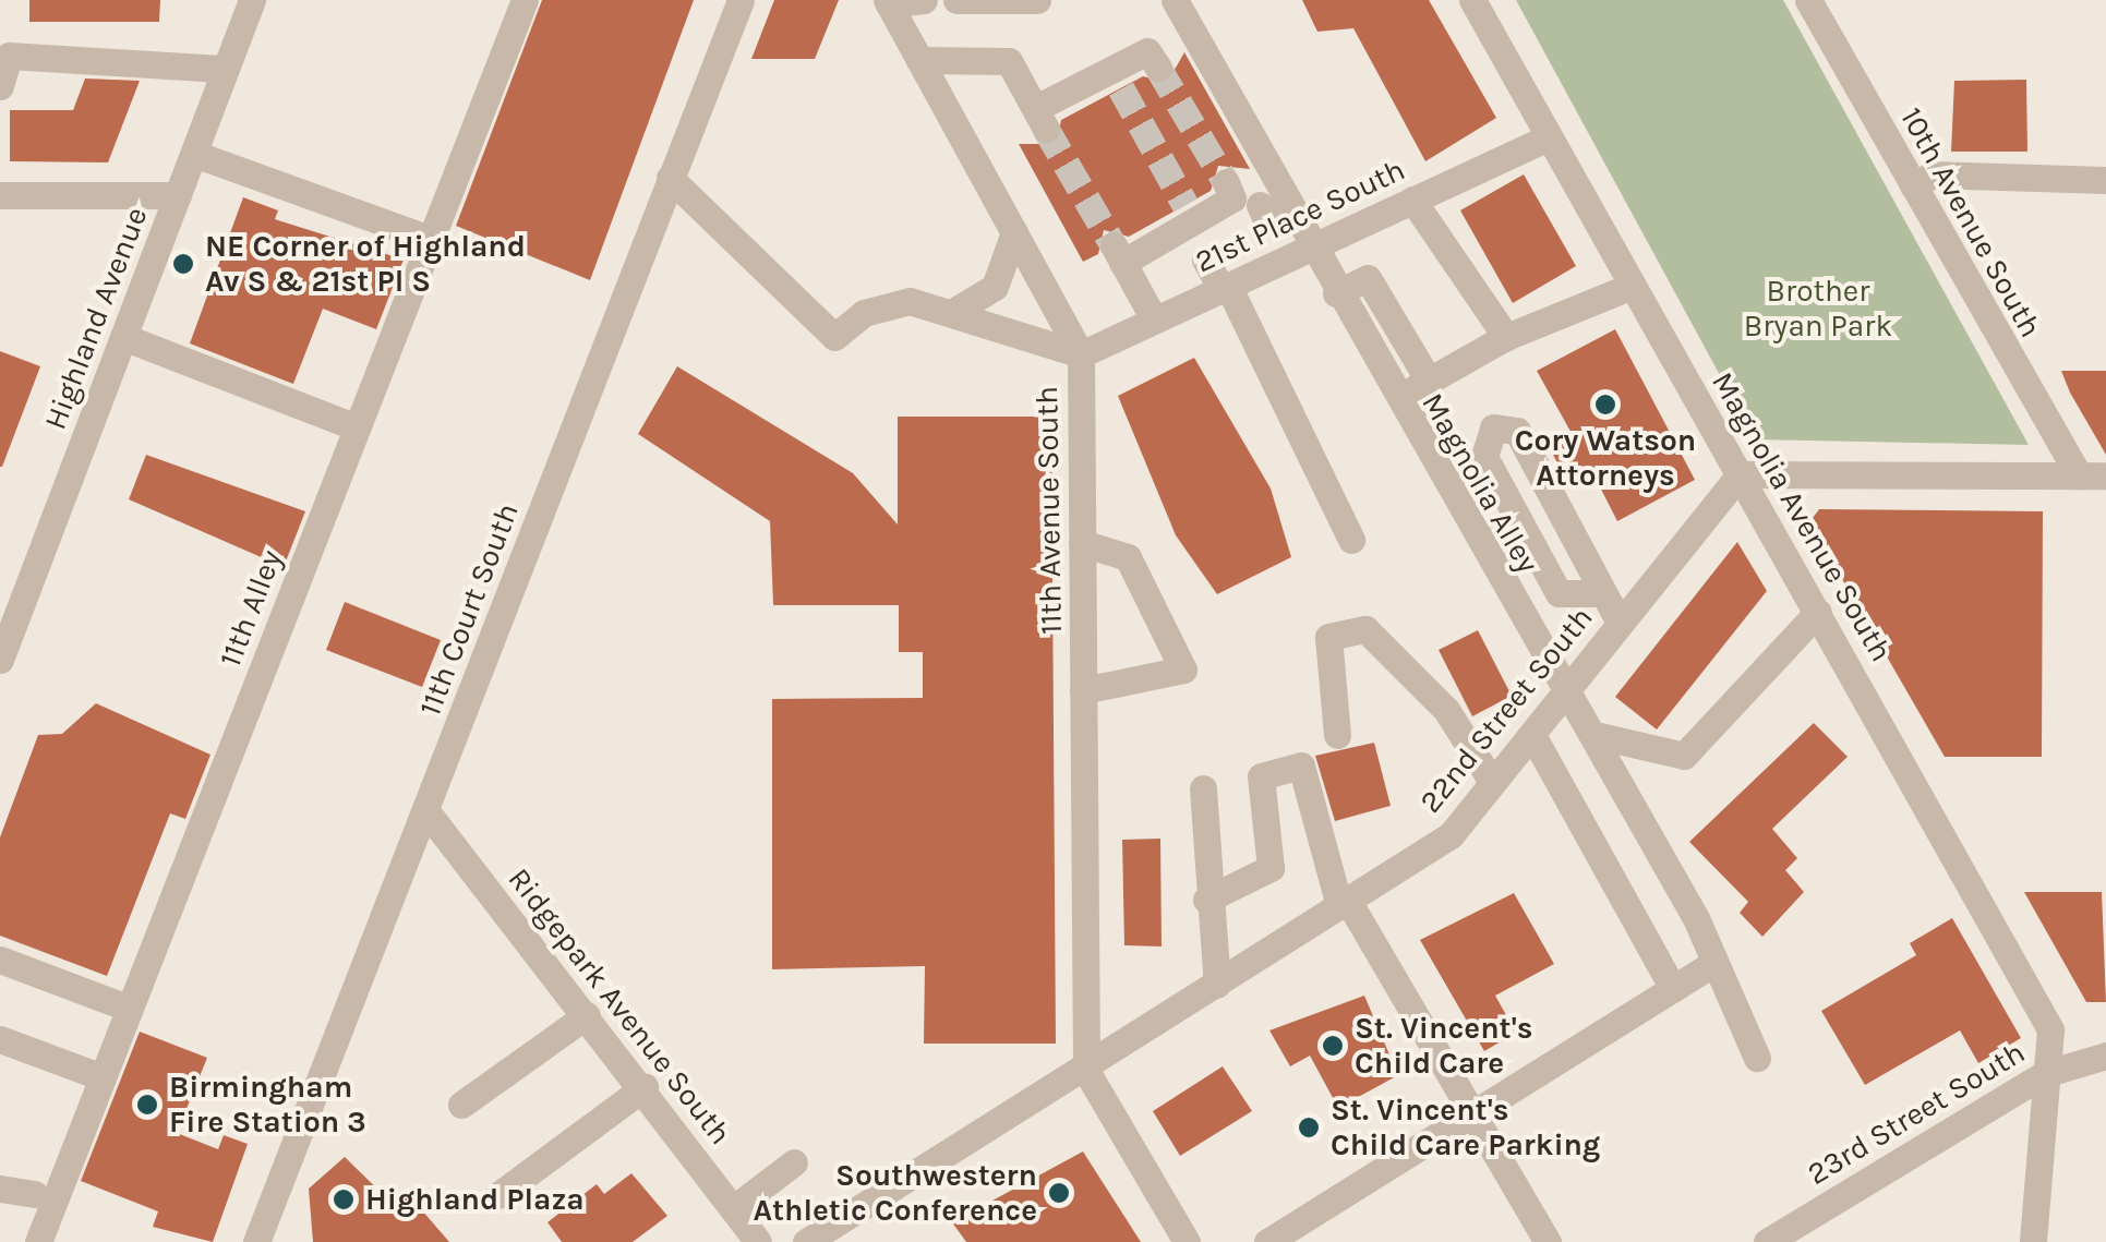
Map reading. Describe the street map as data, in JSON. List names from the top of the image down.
{
  "streets": {
    "street": [
      "21st Place South",
      "10th Avenue South",
      "Highland Avenue",
      "Magnolia Alley",
      "11th Avenue South",
      "Magnolia Avenue South",
      "11th Alley",
      "11th Court South",
      "22nd Street South",
      "Ridgepark Avenue South",
      "23rd Street South"
    ]
  },
  "crossings": [
    ["21st Place South", "Magnolia Alley"],
    ["21st Place South", "11th Avenue South"],
    ["21st Place South", "Magnolia Avenue South"],
    ["Magnolia Alley", "22nd Street South"],
    ["11th Avenue South", "22nd Street South"],
    ["Magnolia Avenue South", "22nd Street South"],
    ["Magnolia Avenue South", "23rd Street South"],
    ["11th Court South", "Ridgepark Avenue South"]
  ],
  "parks": ["Brother Bryan Park"],
  "places": [
    "NE Corner of Highland Av S & 21st Pl S",
    "Cory Watson Attorneys",
    "St. Vincent's Child Care",
    "Birmingham Fire Station 3",
    "St. Vincent's Child Care Parking",
    "Southwestern Athletic Conference",
    "Highland Plaza"
  ]
}
